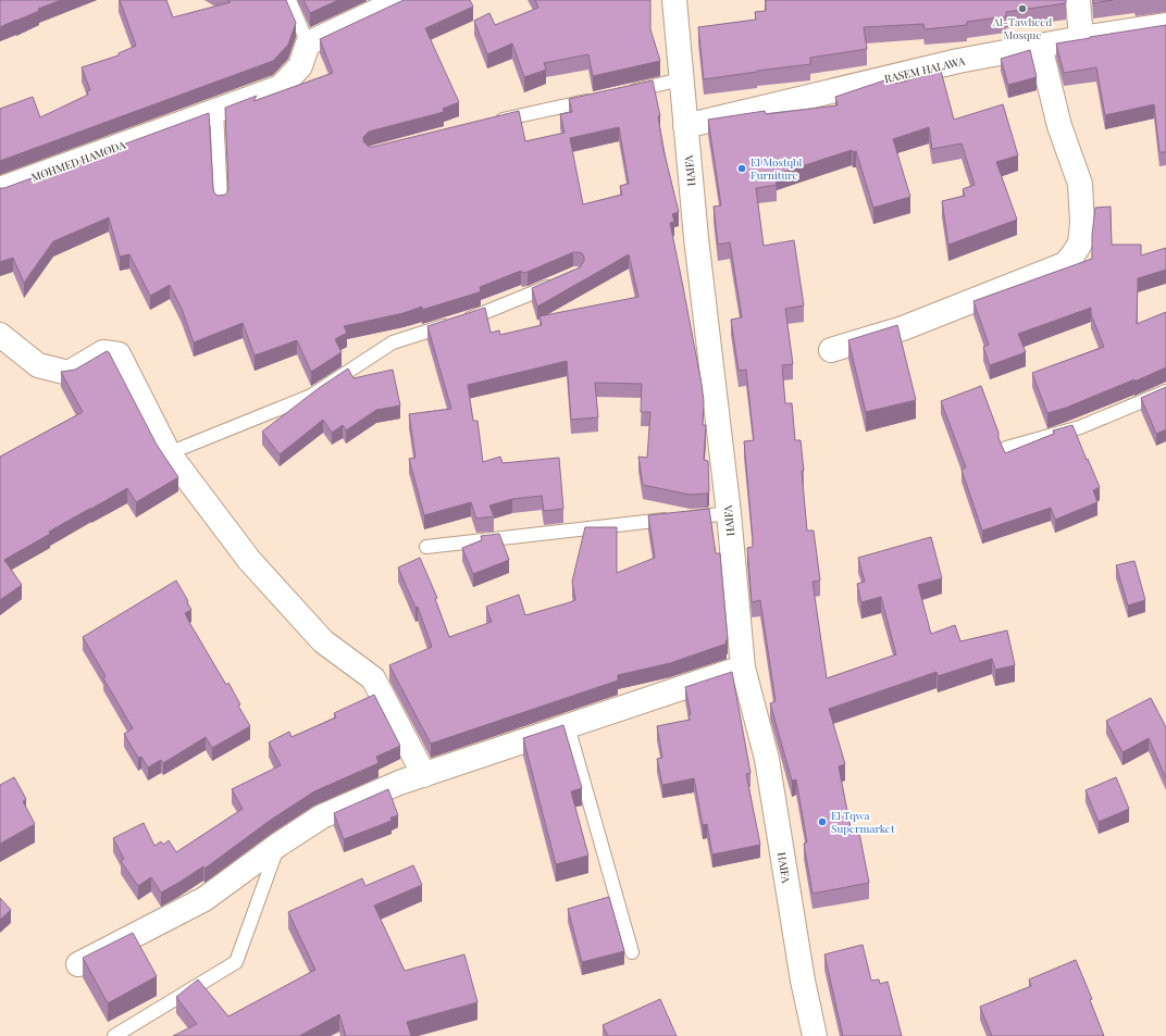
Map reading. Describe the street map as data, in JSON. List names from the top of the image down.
{
  "streets": {
    "street": ["RASEM HALAWA", "MOHMED HAMODA", "HAIFA"]
  },
  "crossings": [
    ["RASEM HALAWA", "HAIFA"]
  ],
  "places": ["Al-Tawheed Mosque", "El Mostqbl Furniture", "El Tqwa Supermarket"]
}
